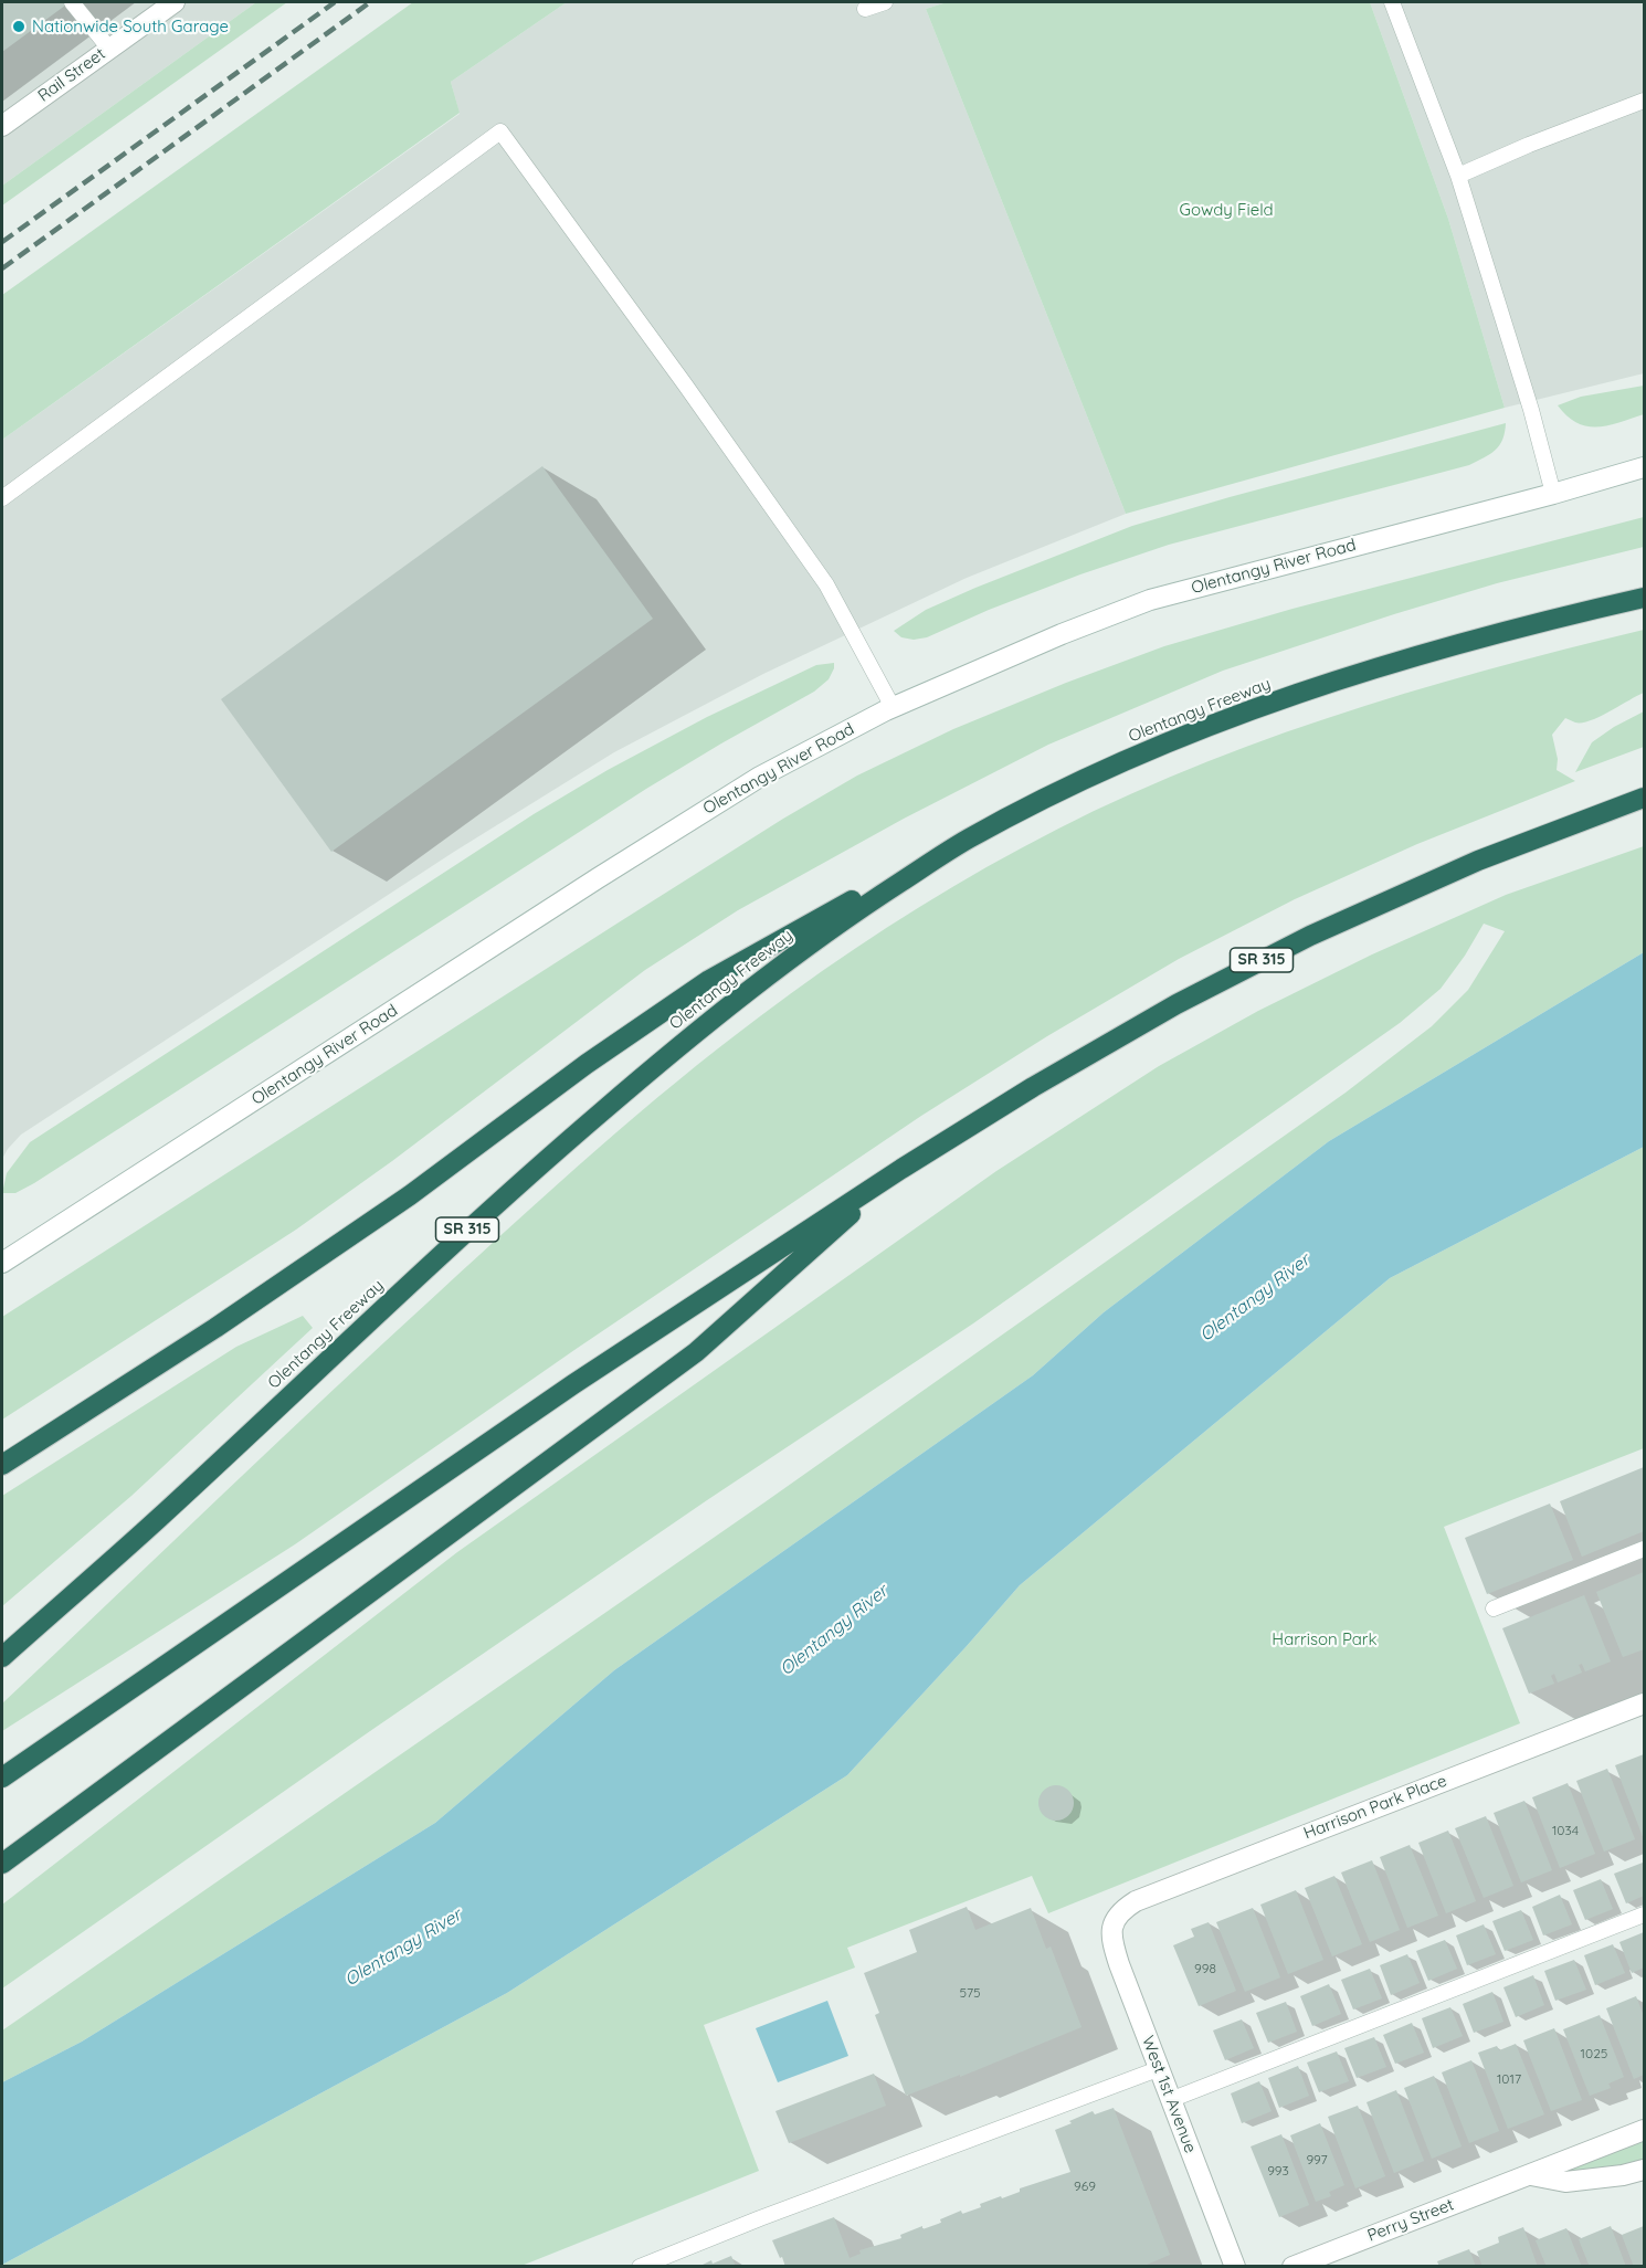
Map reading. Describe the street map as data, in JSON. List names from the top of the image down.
{
  "streets": {
    "highway": ["Olentangy Freeway", "SR 315"],
    "main road": [
      "Rail Street",
      "Olentangy River Road",
      "Harrison Park Place",
      "West 1st Avenue",
      "Perry Street"
    ]
  },
  "crossings": [
    ["Harrison Park Place", "West 1st Avenue"]
  ],
  "water": ["Olentangy River"],
  "parks": ["Gowdy Field", "Harrison Park"],
  "places": ["Nationwide South Garage"],
  "house_numbers": [
    "1034",
    "998",
    "575",
    "1025",
    "1017",
    "997",
    "993",
    "969"
  ]
}
